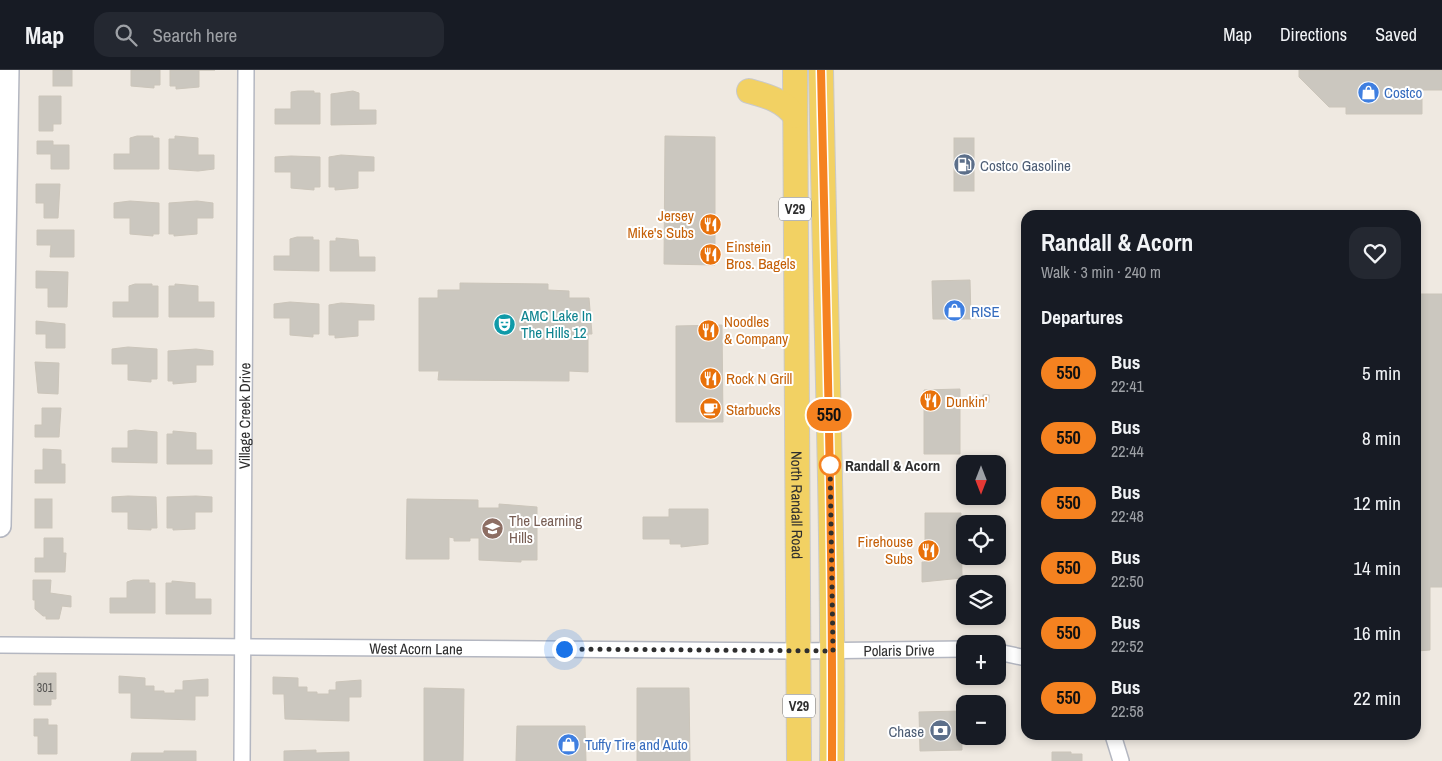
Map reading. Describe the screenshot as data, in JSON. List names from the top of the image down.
{
  "streets": {
    "main road": ["V29", "North Randall Road"],
    "street": ["Village Creek Drive", "West Acorn Lane", "Polaris Drive"]
  },
  "crossings": [
    ["V29", "West Acorn Lane"],
    ["V29", "Polaris Drive"],
    ["Village Creek Drive", "West Acorn Lane"],
    ["North Randall Road", "West Acorn Lane"],
    ["West Acorn Lane", "Polaris Drive"]
  ],
  "places": {
    "shop": ["Costco", "RISE", "Tuffy Tire and Auto"],
    "fuel station": ["Costco Gasoline"],
    "restaurant": [
      "Jersey Mike's Subs",
      "Einstein Bros. Bagels",
      "Noodles & Company",
      "Rock N Grill",
      "Dunkin'",
      "Firehouse Subs"
    ],
    "theatre": ["AMC Lake In The Hills 12"],
    "cafe": ["Starbucks"],
    "other": ["Randall & Acorn"],
    "school or university": ["The Learning Hills"],
    "bank": ["Chase"]
  },
  "lines": ["bus line 550"],
  "house_numbers": ["301"],
  "north": "bottom",
  "page": {
    "header": "Map",
    "search": "Search here",
    "nav": ["Map", "Directions", "Saved"],
    "on_map": "550",
    "heading": [
      ["Randall & Acorn", "Walk · 3 min · 240 m"],
      "Departures"
    ],
    "list": [
      {
        "mark": "550",
        "name": "Bus",
        "note": "22:41",
        "value": "5 min"
      },
      {
        "mark": "550",
        "name": "Bus",
        "note": "22:44",
        "value": "8 min"
      },
      {
        "mark": "550",
        "name": "Bus",
        "note": "22:48",
        "value": "12 min"
      },
      {
        "mark": "550",
        "name": "Bus",
        "note": "22:50",
        "value": "14 min"
      },
      {
        "mark": "550",
        "name": "Bus",
        "note": "22:52",
        "value": "16 min"
      },
      {
        "mark": "550",
        "name": "Bus",
        "note": "22:58",
        "value": "22 min"
      }
    ],
    "map_buttons": ["+", "−"]
  }
}
